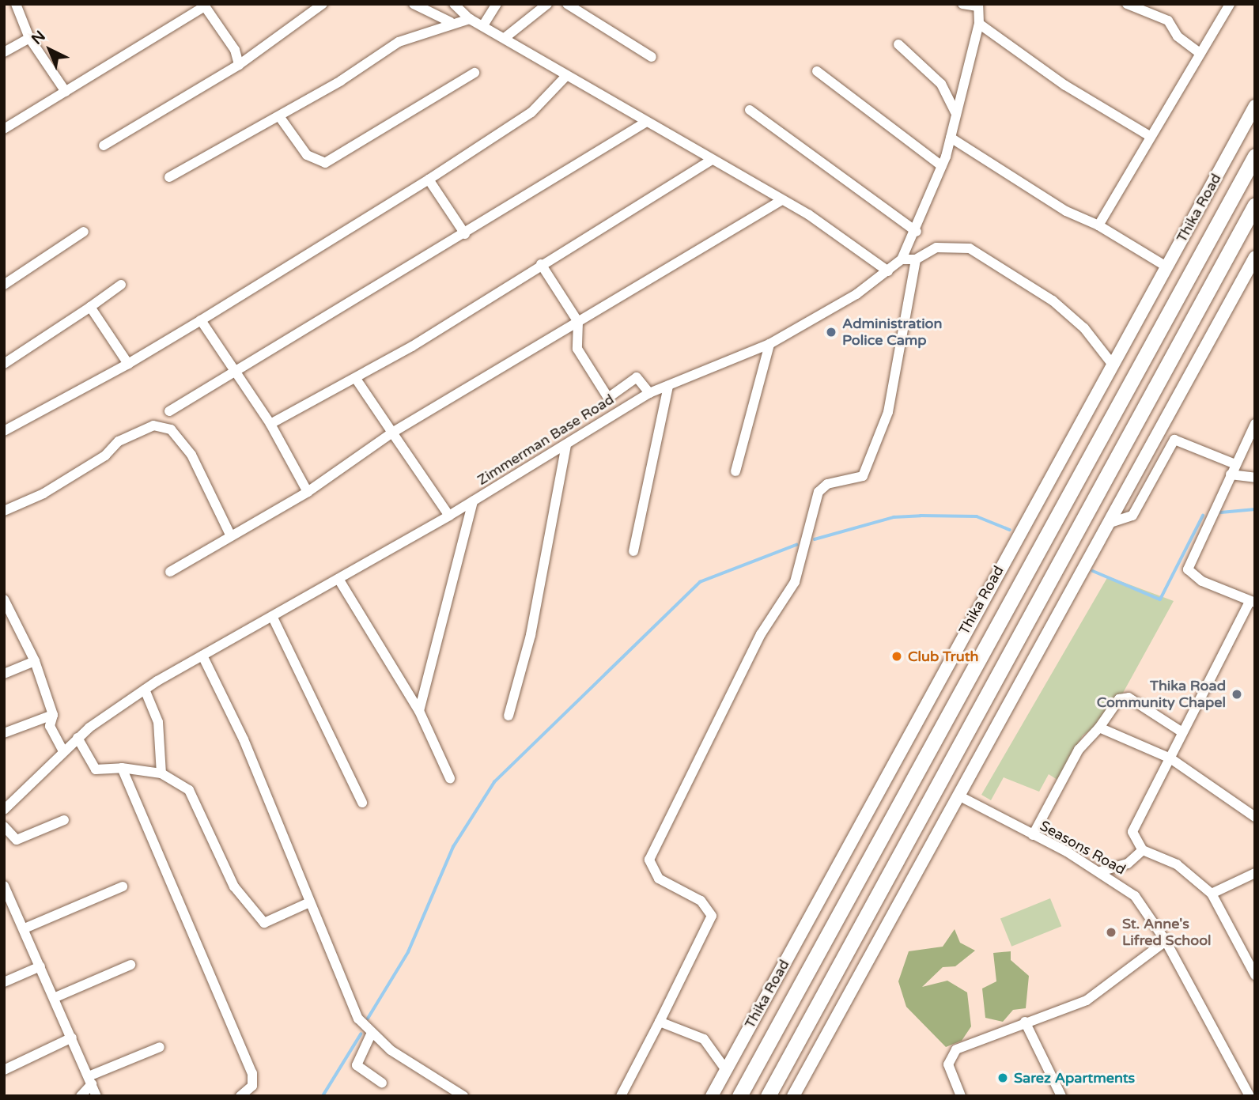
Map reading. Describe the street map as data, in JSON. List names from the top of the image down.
{
  "streets": {
    "highway": ["Thika Road"],
    "street": ["Zimmerman Base Road", "Seasons Road"]
  },
  "places": [
    "Administration Police Camp",
    "Club Truth",
    "Thika Road Community Chapel",
    "St. Anne's Lifred School",
    "Sarez Apartments"
  ],
  "north": "top left"
}
